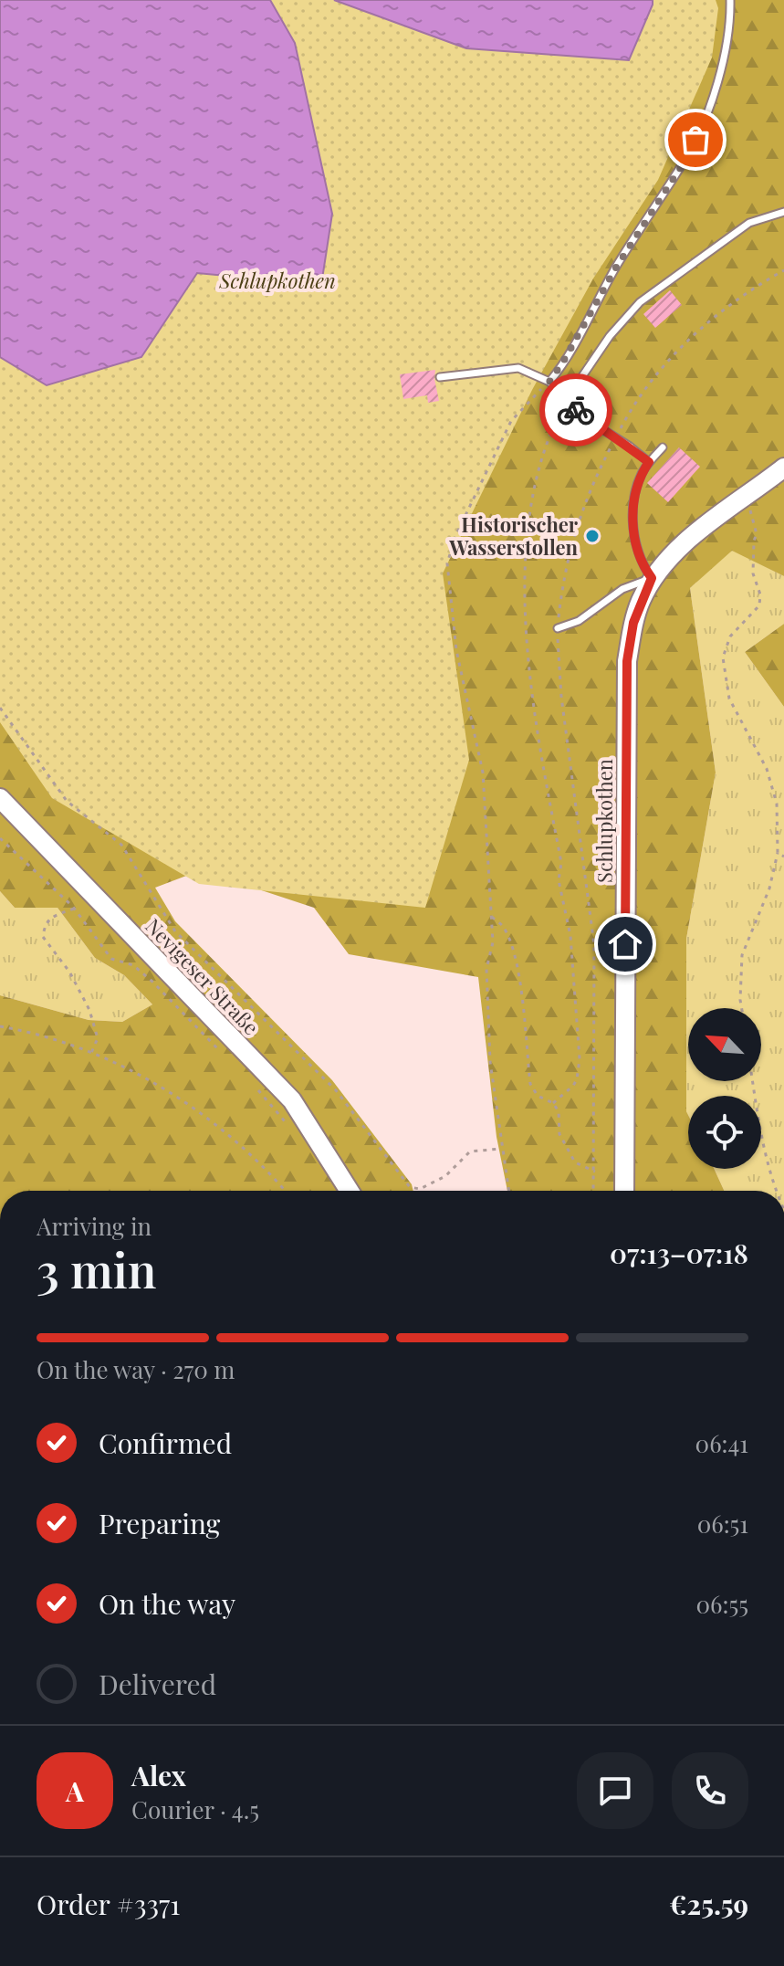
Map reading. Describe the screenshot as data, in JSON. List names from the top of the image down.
{
  "streets": {
    "main road": ["Schlupkothen", "Nevigeser Straße"]
  },
  "parks": ["Schlupkothen"],
  "places": ["Historischer Wasserstollen"],
  "north": "top left",
  "page": {
    "heading": ["3 min", "Arriving in", "07:13–07:18"],
    "panel": [
      "Alex",
      "Courier · 4.5",
      "Order #3371",
      "€25.59"
    ],
    "bar": "On the way · 270 m",
    "list": [
      ["Confirmed", "06:41"],
      ["Preparing", "06:51"],
      ["On the way", "06:55"],
      "Delivered"
    ],
    "round": "A"
  }
}
